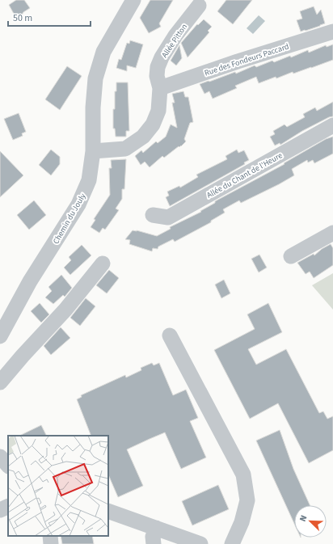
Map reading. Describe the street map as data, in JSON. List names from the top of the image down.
{
  "streets": {
    "street": [
      "Allée Pitton",
      "Rue des Fondeurs Paccard",
      "Allée du Chant de l'Heure",
      "Chemin du Jouly"
    ]
  },
  "crossings": [
    ["Allée Pitton", "Rue des Fondeurs Paccard"],
    ["Allée Pitton", "Chemin du Jouly"]
  ],
  "scale_bar": "50 m",
  "north": "top left"
}
